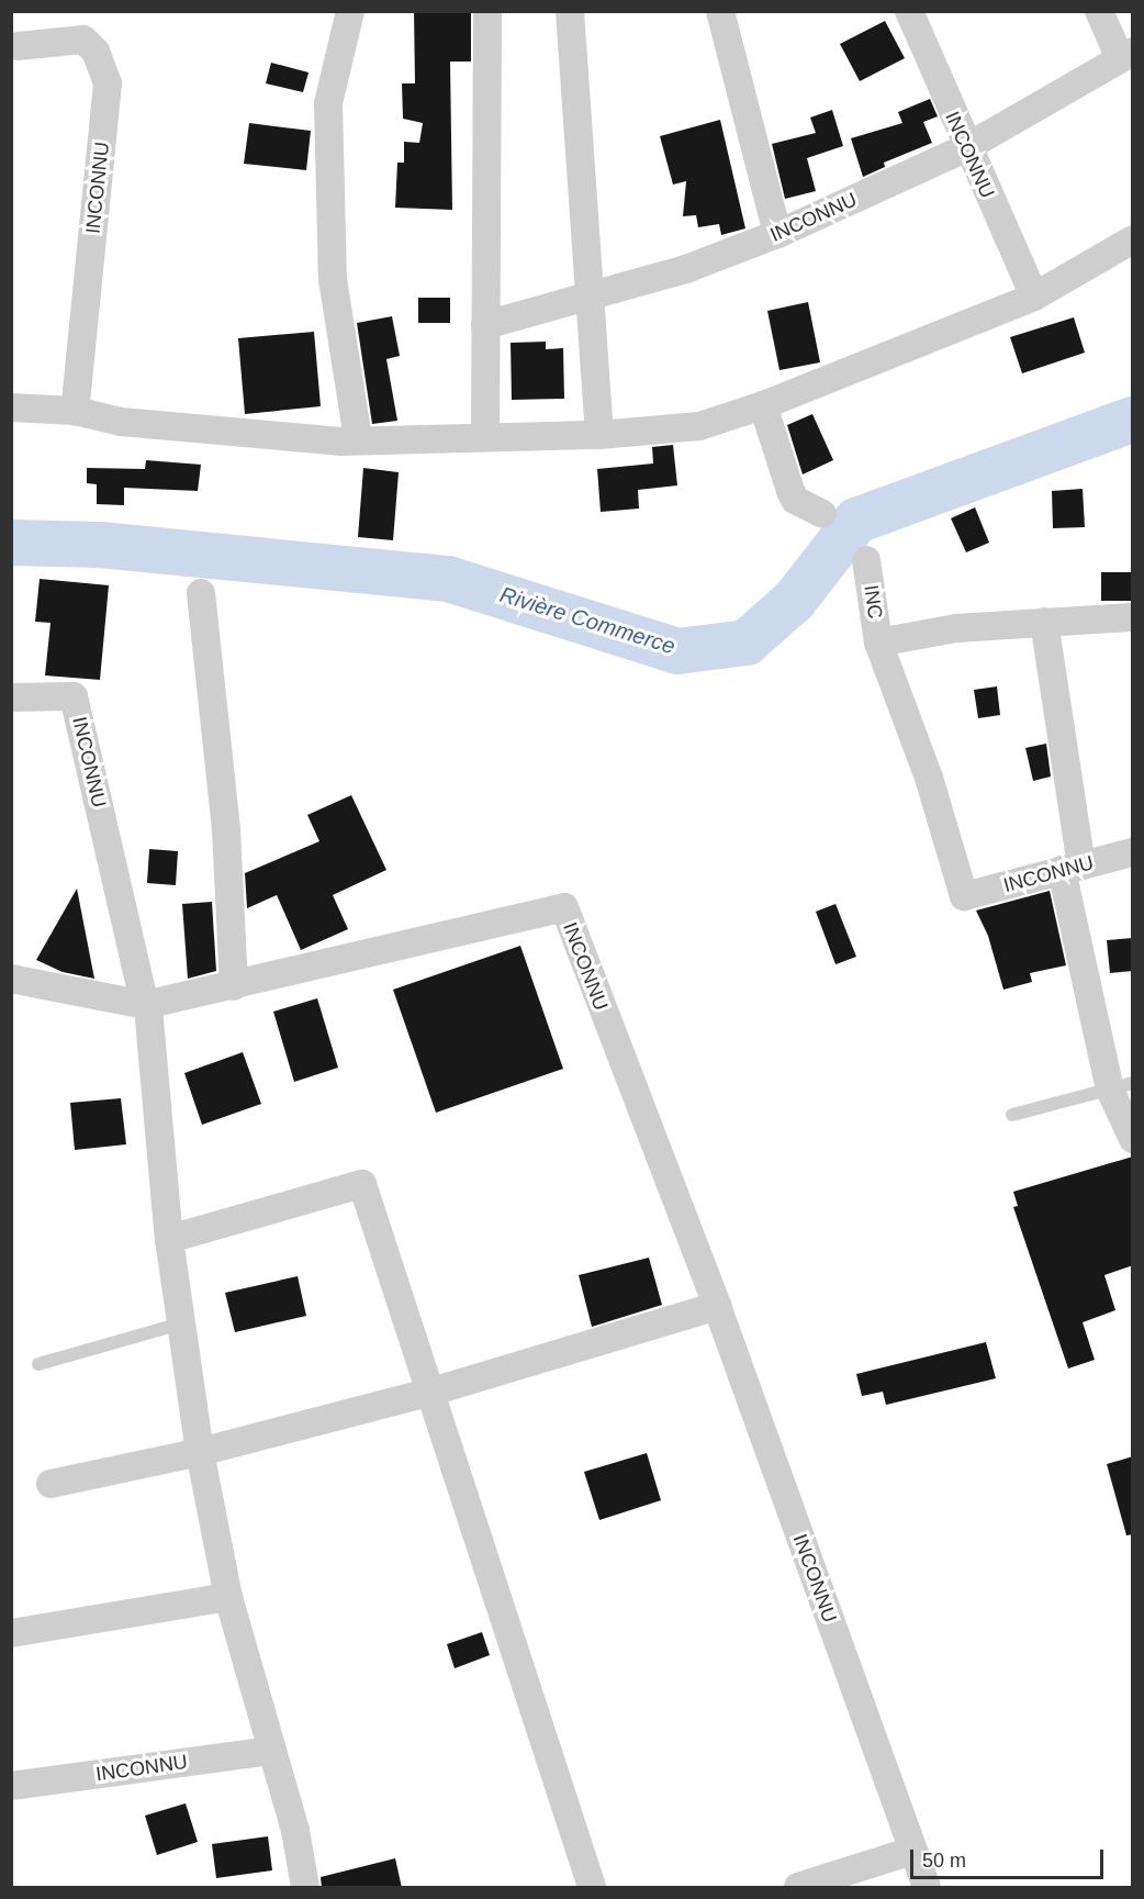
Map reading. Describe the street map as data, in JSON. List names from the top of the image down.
{
  "streets": {
    "street": ["INCONNU", "INC"]
  },
  "crossings": [
    ["INCONNU", "INC"]
  ],
  "water": ["Rivière Commerce"],
  "scale_bar": "50 m"
}
